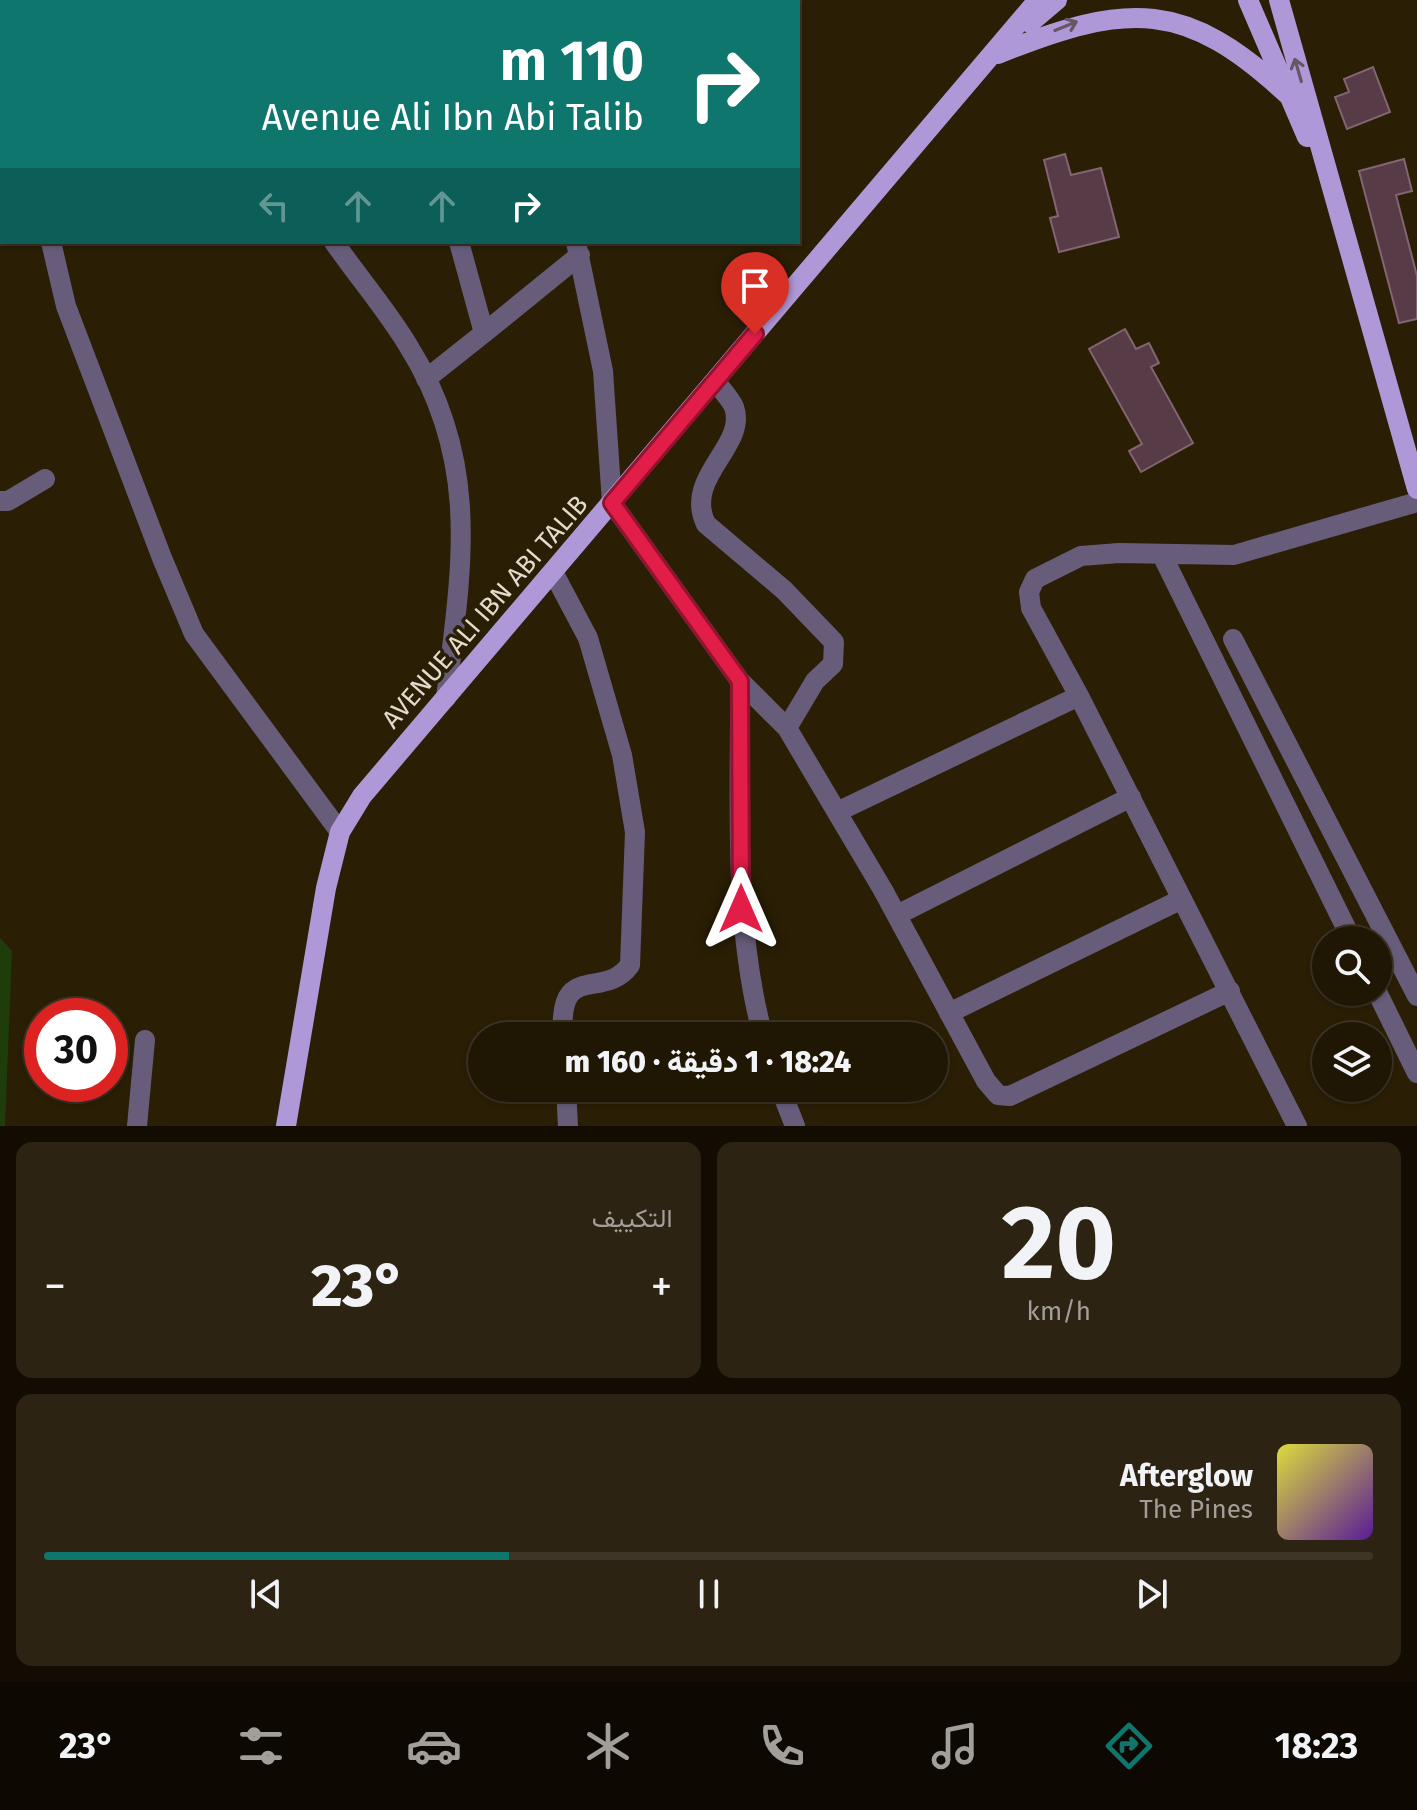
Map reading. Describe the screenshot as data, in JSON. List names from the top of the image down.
{
  "streets": {
    "main road": ["AVENUE ALI IBN ABI TALIB"]
  },
  "page": {
    "turn": ["110 m", "Avenue Ali Ibn Abi Talib"],
    "limit": "30",
    "trip": "18:24 · 1 دقيقة · 160 m",
    "tile": [
      ["20", "km/h"],
      "التكييف"
    ],
    "heat": ["−", "23°", "+"],
    "song": ["Afterglow", "The Pines"],
    "tabs": ["18:23", "23°"]
  }
}
